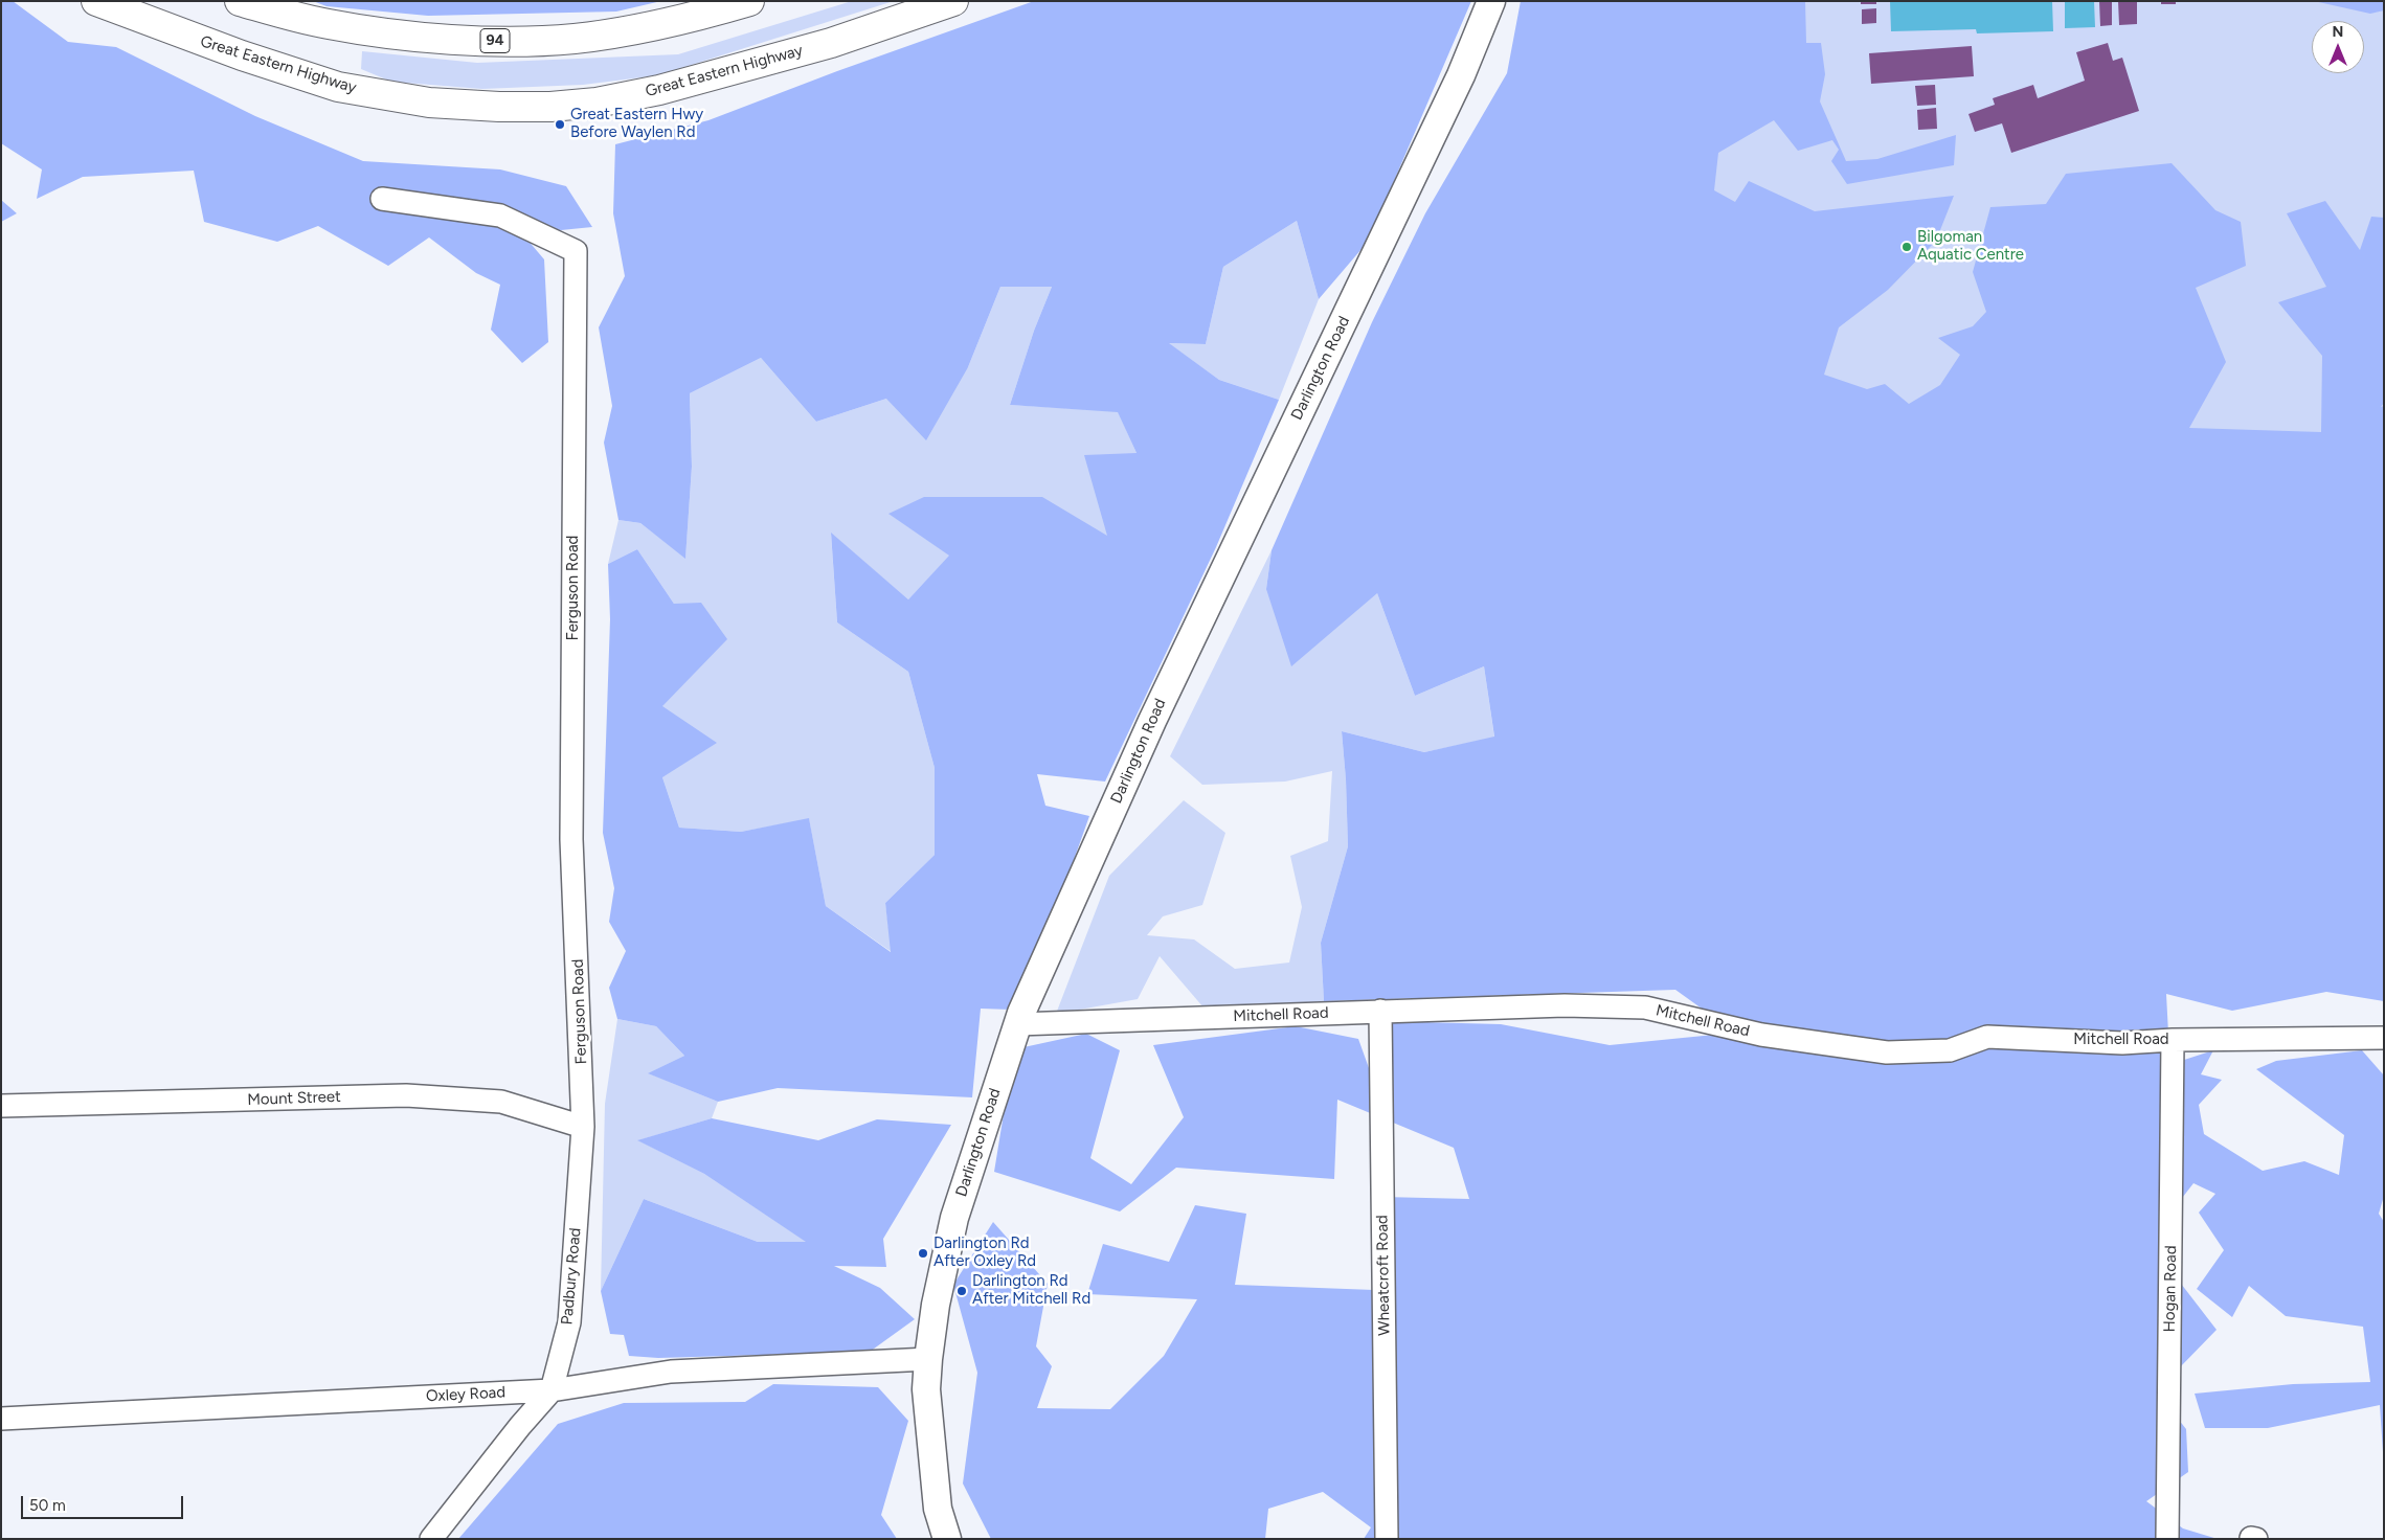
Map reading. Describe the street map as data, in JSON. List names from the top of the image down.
{
  "streets": {
    "highway": ["94", "Great Eastern Highway"],
    "street": [
      "Darlington Road",
      "Ferguson Road",
      "Mitchell Road",
      "Mount Street",
      "Wheatcroft Road",
      "Padbury Road",
      "Hogan Road",
      "Oxley Road"
    ]
  },
  "crossings": [
    ["Darlington Road", "Mitchell Road"],
    ["Darlington Road", "Oxley Road"],
    ["Ferguson Road", "Mount Street"],
    ["Ferguson Road", "Padbury Road"],
    ["Mitchell Road", "Wheatcroft Road"],
    ["Mitchell Road", "Hogan Road"],
    ["Mount Street", "Padbury Road"],
    ["Padbury Road", "Oxley Road"]
  ],
  "places": [
    "Great Eastern Hwy Before Waylen Rd",
    "Bilgoman Aquatic Centre",
    "Darlington Rd After Oxley Rd",
    "Darlington Rd After Mitchell Rd"
  ],
  "scale_bar": "50 m",
  "north": "top"
}
